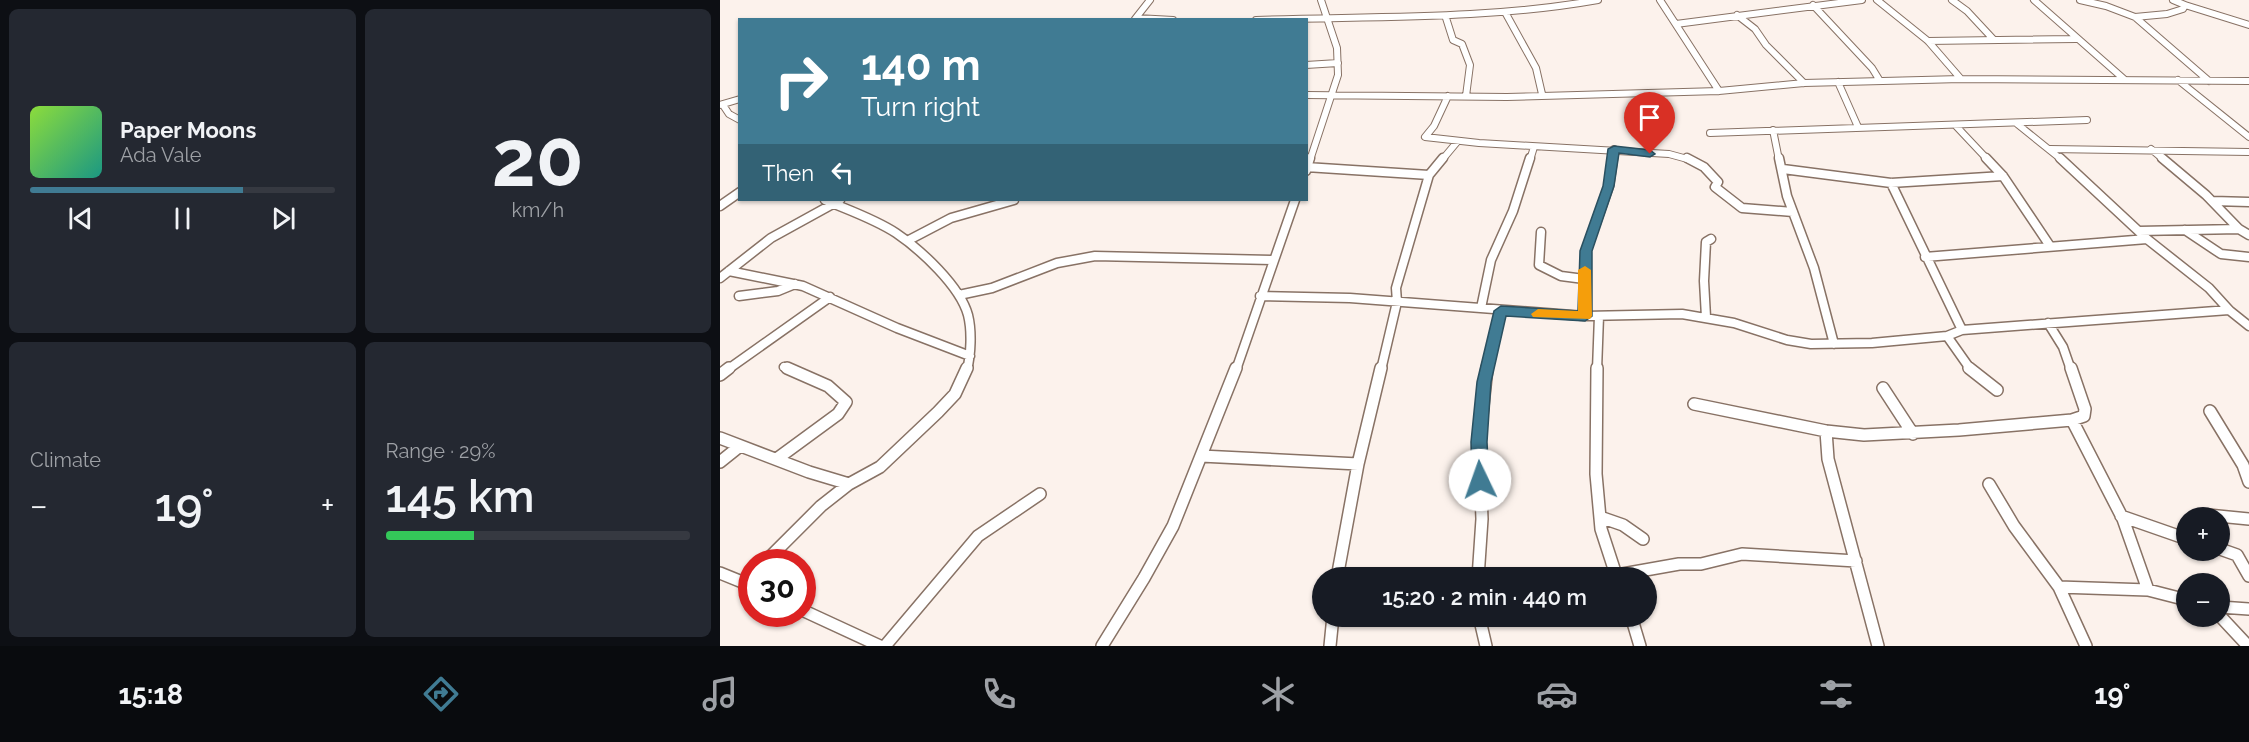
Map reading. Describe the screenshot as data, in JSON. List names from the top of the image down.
{
  "page": {
    "tile": [
      ["20", "km/h"],
      "Climate",
      ["Range · 29%", "145 km"]
    ],
    "turn": ["140 m", "Turn right"],
    "song": ["Paper Moons", "Ada Vale"],
    "then": "Then",
    "heat": ["−", "19°", "+"],
    "map_buttons": ["+", "−"],
    "limit": "30",
    "trip": "15:20 · 2 min · 440 m",
    "tabs": ["15:18", "19°"]
  }
}
